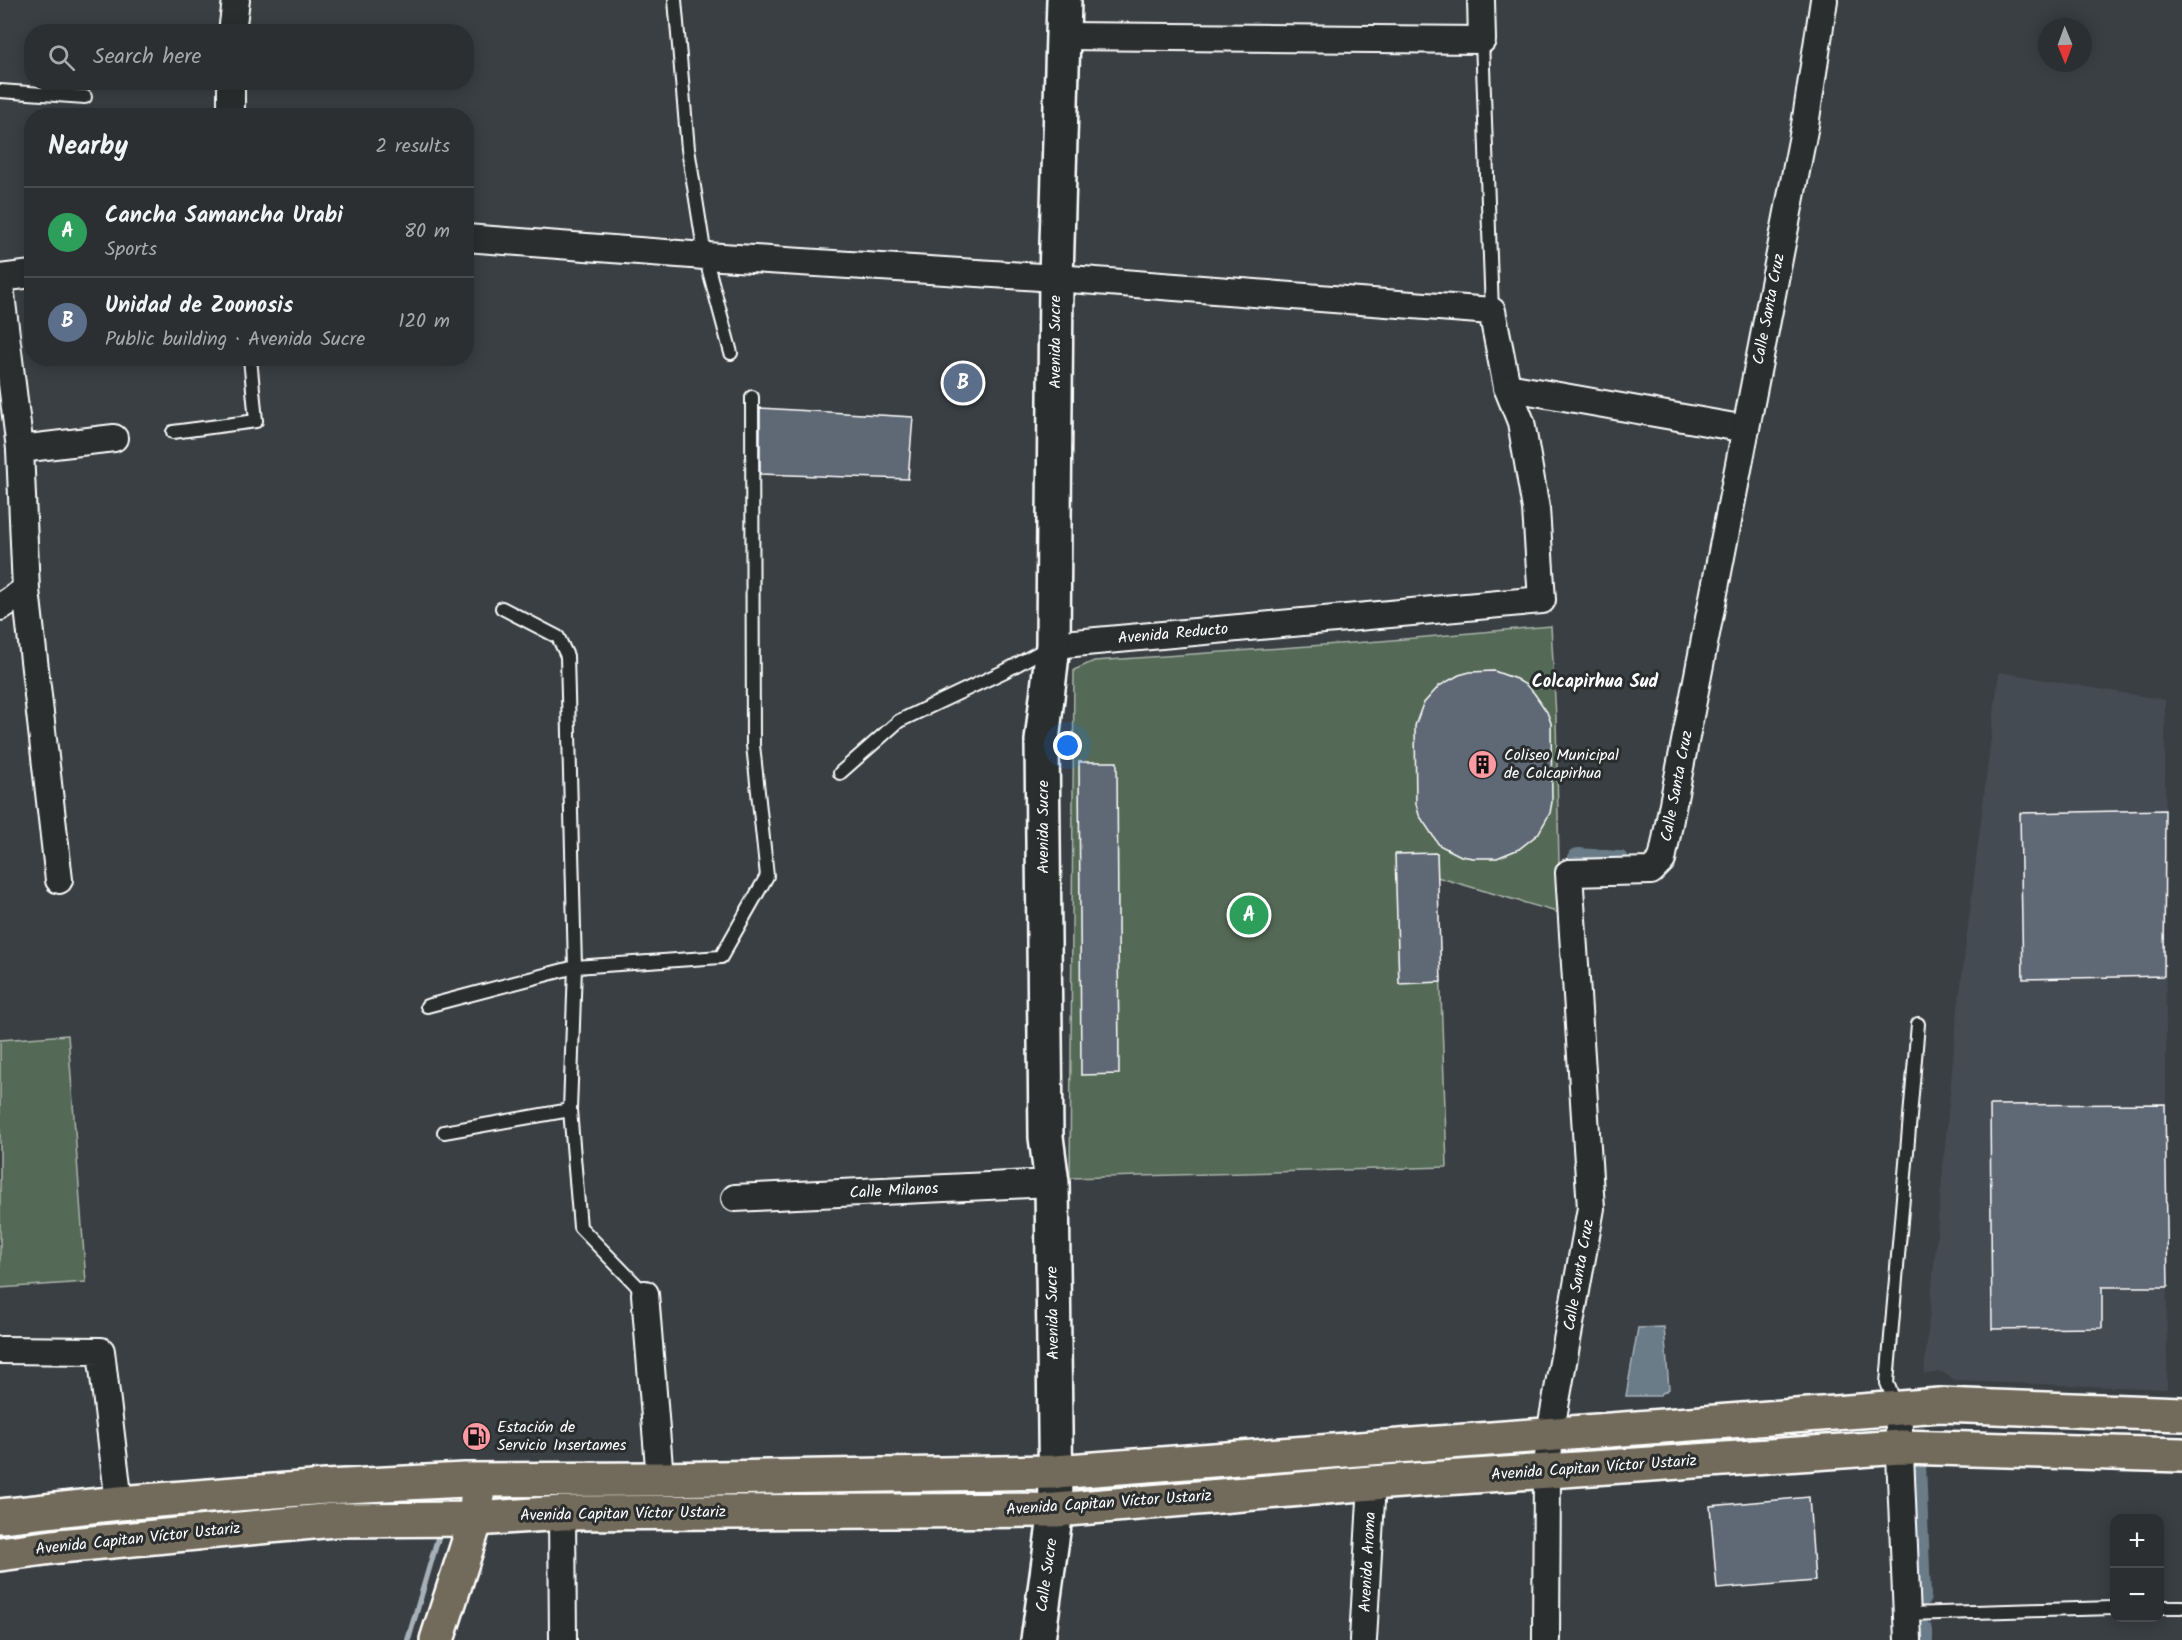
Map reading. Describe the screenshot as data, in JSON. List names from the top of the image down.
{
  "streets": {
    "main road": ["Avenida Capitan Víctor Ustariz"],
    "street": [
      "Calle Santa Cruz",
      "Avenida Sucre",
      "Avenida Reducto",
      "Calle Milanos",
      "Avenida Aroma",
      "Calle Sucre"
    ]
  },
  "crossings": [
    ["Calle Santa Cruz", "Avenida Capitan Víctor Ustariz"],
    ["Avenida Sucre", "Avenida Reducto"],
    ["Avenida Sucre", "Calle Milanos"],
    ["Avenida Sucre", "Avenida Capitan Víctor Ustariz"],
    ["Avenida Sucre", "Calle Sucre"],
    ["Avenida Capitan Víctor Ustariz", "Avenida Aroma"],
    ["Avenida Capitan Víctor Ustariz", "Calle Sucre"]
  ],
  "districts": ["Colcapirhua Sud"],
  "places": {
    "building": ["Coliseo Municipal de Colcapirhua"],
    "fuel station": ["Estación de Servicio Insertames"]
  },
  "north": "bottom",
  "page": {
    "search": "Search here",
    "heading": ["Nearby", "2 results"],
    "list": [
      {
        "mark": "A",
        "name": "Cancha Samancha Urabi",
        "note": "Sports",
        "value": "80 m"
      },
      {
        "mark": "B",
        "name": "Unidad de Zoonosis",
        "note": "Public building · Avenida Sucre",
        "value": "120 m"
      }
    ],
    "pins": ["B", "A"],
    "map_buttons": ["+", "−"]
  }
}
